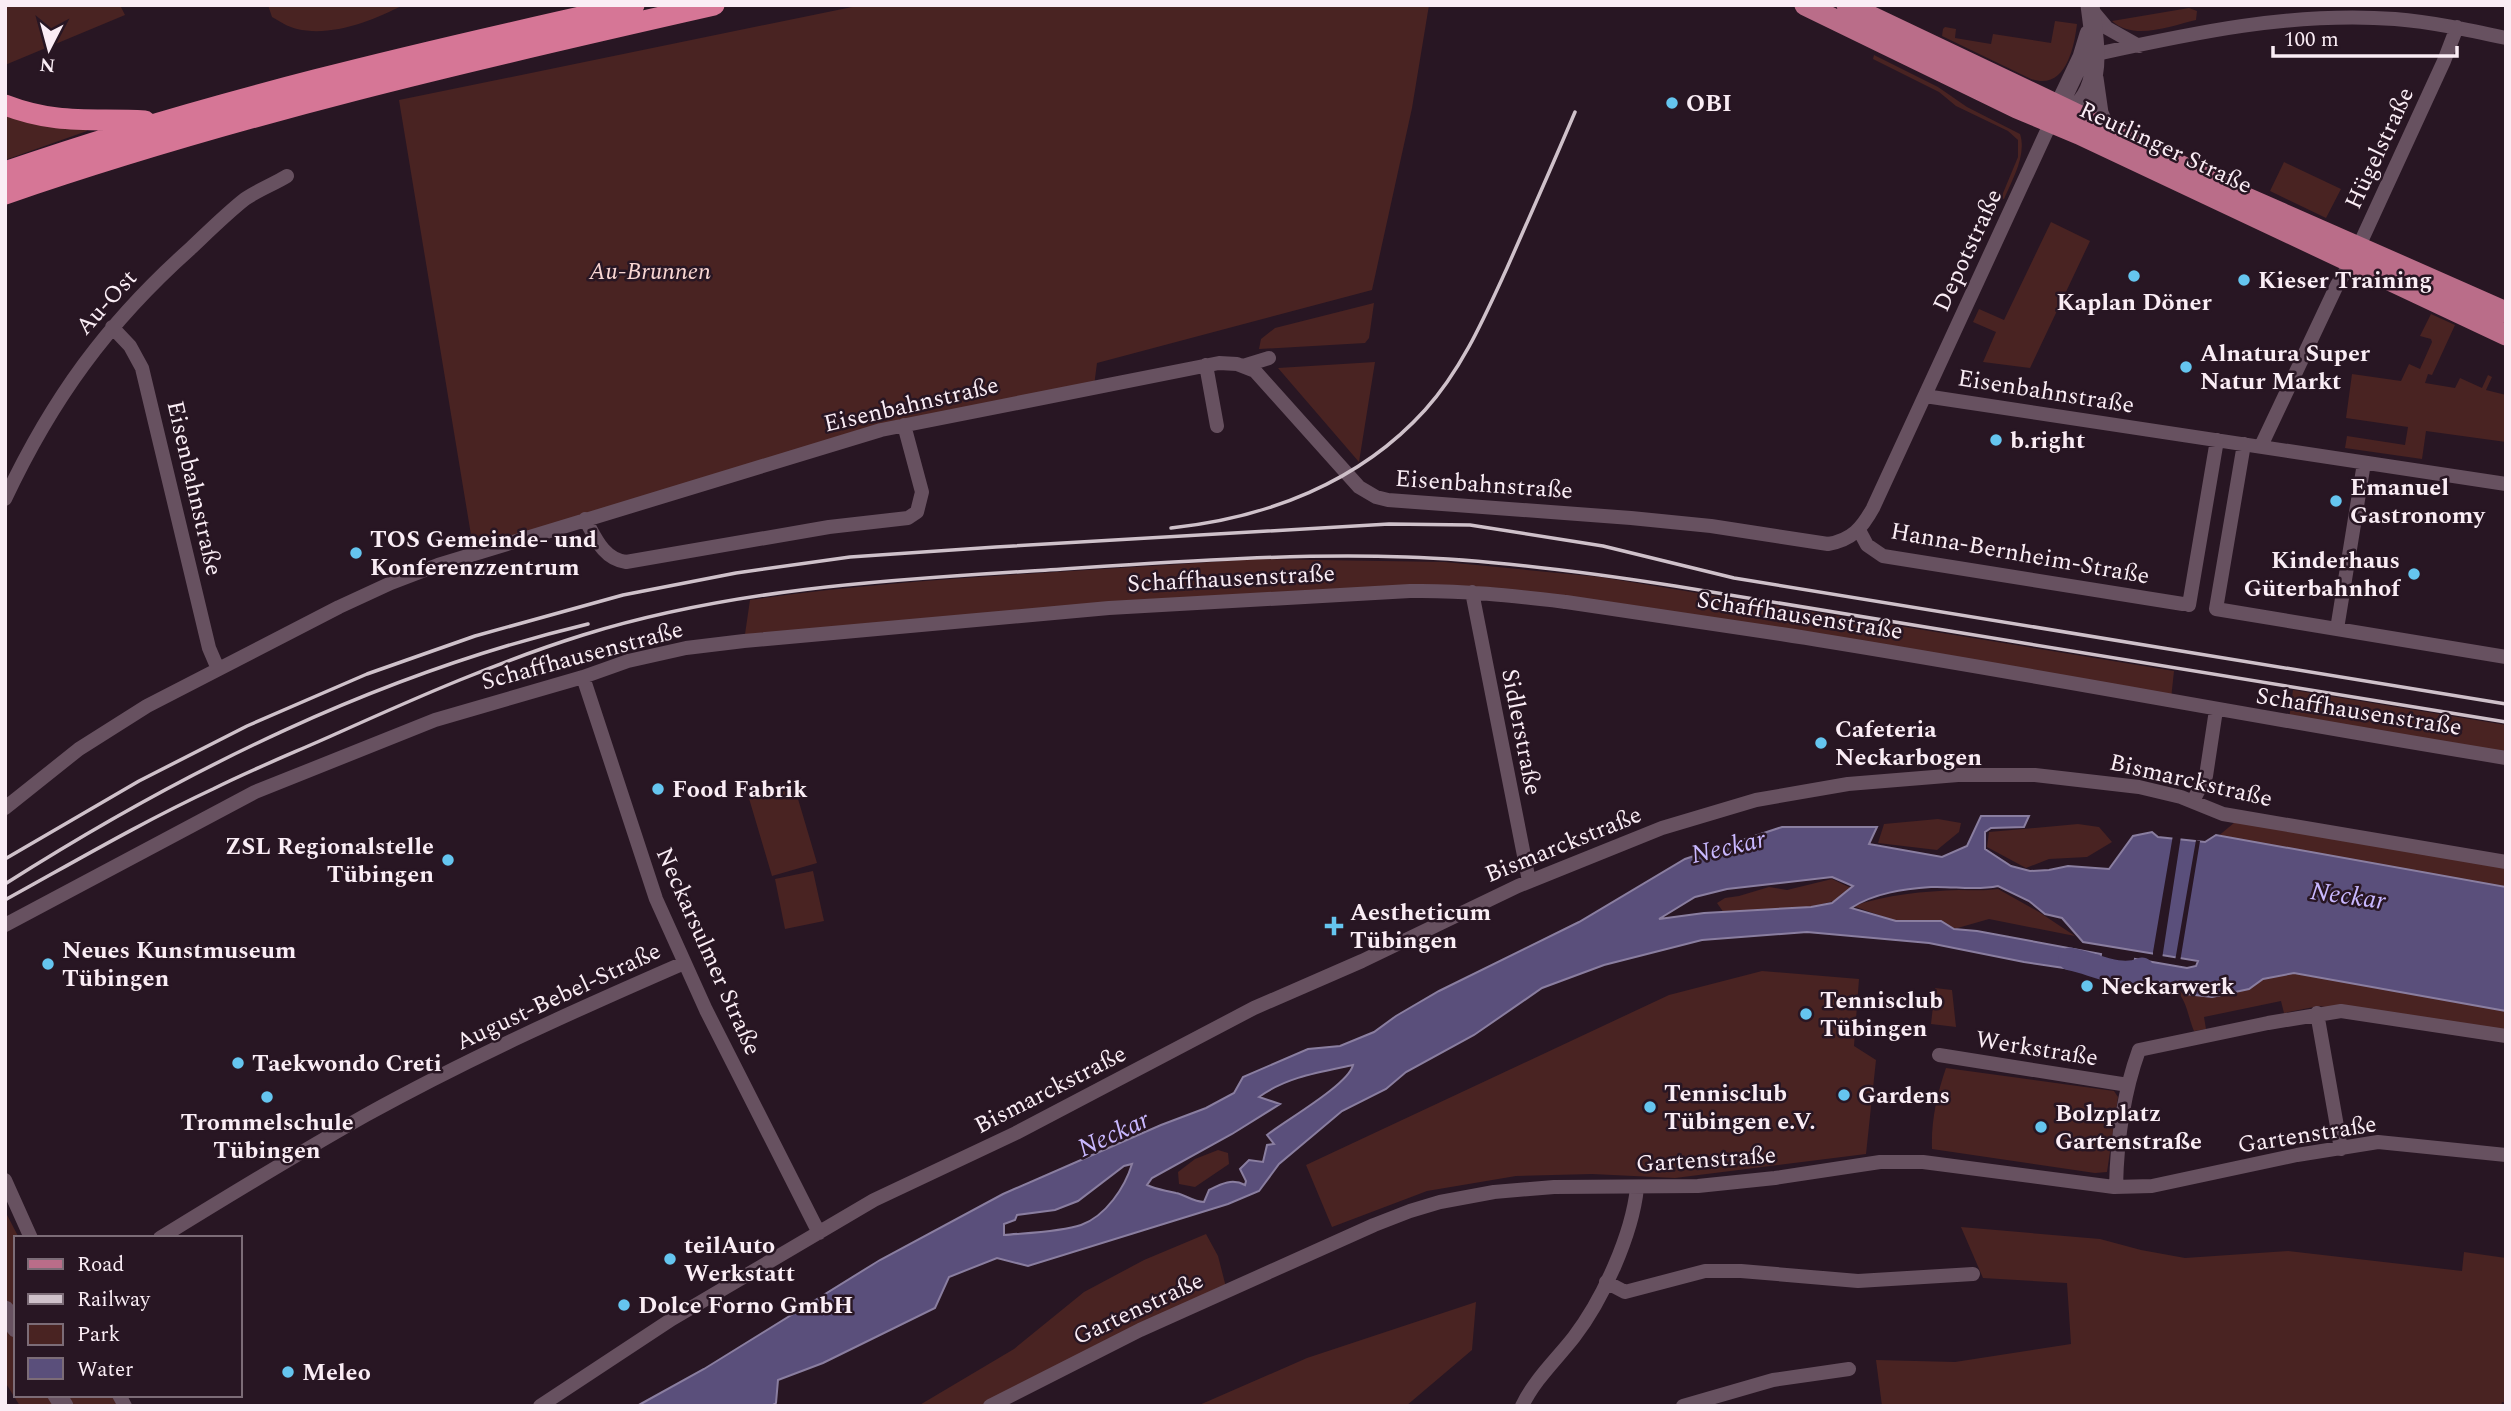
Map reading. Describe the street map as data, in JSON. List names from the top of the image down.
{
  "streets": {
    "main road": ["Reutlinger Straße"],
    "street": [
      "Hügelstraße",
      "Depotstraße",
      "Au-Ost",
      "Eisenbahnstraße",
      "Hanna-Bernheim-Straße",
      "Schaffhausenstraße",
      "Sidlerstraße",
      "Bismarckstraße",
      "Neckarsulmer Straße",
      "August-Bebel-Straße",
      "Werkstraße",
      "Gartenstraße"
    ]
  },
  "crossings": [
    ["Reutlinger Straße", "Hügelstraße"],
    ["Reutlinger Straße", "Depotstraße"],
    ["Hügelstraße", "Eisenbahnstraße"],
    ["Depotstraße", "Eisenbahnstraße"],
    ["Au-Ost", "Eisenbahnstraße"],
    ["Eisenbahnstraße", "Hanna-Bernheim-Straße"],
    ["Schaffhausenstraße", "Sidlerstraße"],
    ["Schaffhausenstraße", "Neckarsulmer Straße"],
    ["Sidlerstraße", "Bismarckstraße"],
    ["Bismarckstraße", "Neckarsulmer Straße"],
    ["Neckarsulmer Straße", "August-Bebel-Straße"]
  ],
  "water": ["Neckar"],
  "parks": ["Au-Brunnen"],
  "places": {
    "other": [
      "OBI",
      "Kaplan Döner",
      "Kieser Training",
      "Alnatura Super Natur Markt",
      "b.right",
      "Emanuel Gastronomy",
      "TOS Gemeinde- und Konferenzzentrum",
      "Kinderhaus Güterbahnhof",
      "Cafeteria Neckarbogen",
      "Food Fabrik",
      "ZSL Regionalstelle Tübingen",
      "Neues Kunstmuseum Tübingen",
      "Neckarwerk",
      "Tennisclub Tübingen",
      "Taekwondo Creti",
      "Gardens",
      "Trommelschule Tübingen",
      "Tennisclub Tübingen e.V.",
      "Bolzplatz Gartenstraße",
      "teilAuto Werkstatt",
      "Dolce Forno GmbH",
      "Meleo"
    ],
    "health": ["Aestheticum Tübingen"]
  },
  "legend": [
    "Road",
    "Railway",
    "Park",
    "Water"
  ],
  "scale_bar": "100 m",
  "north": "bottom"
}
